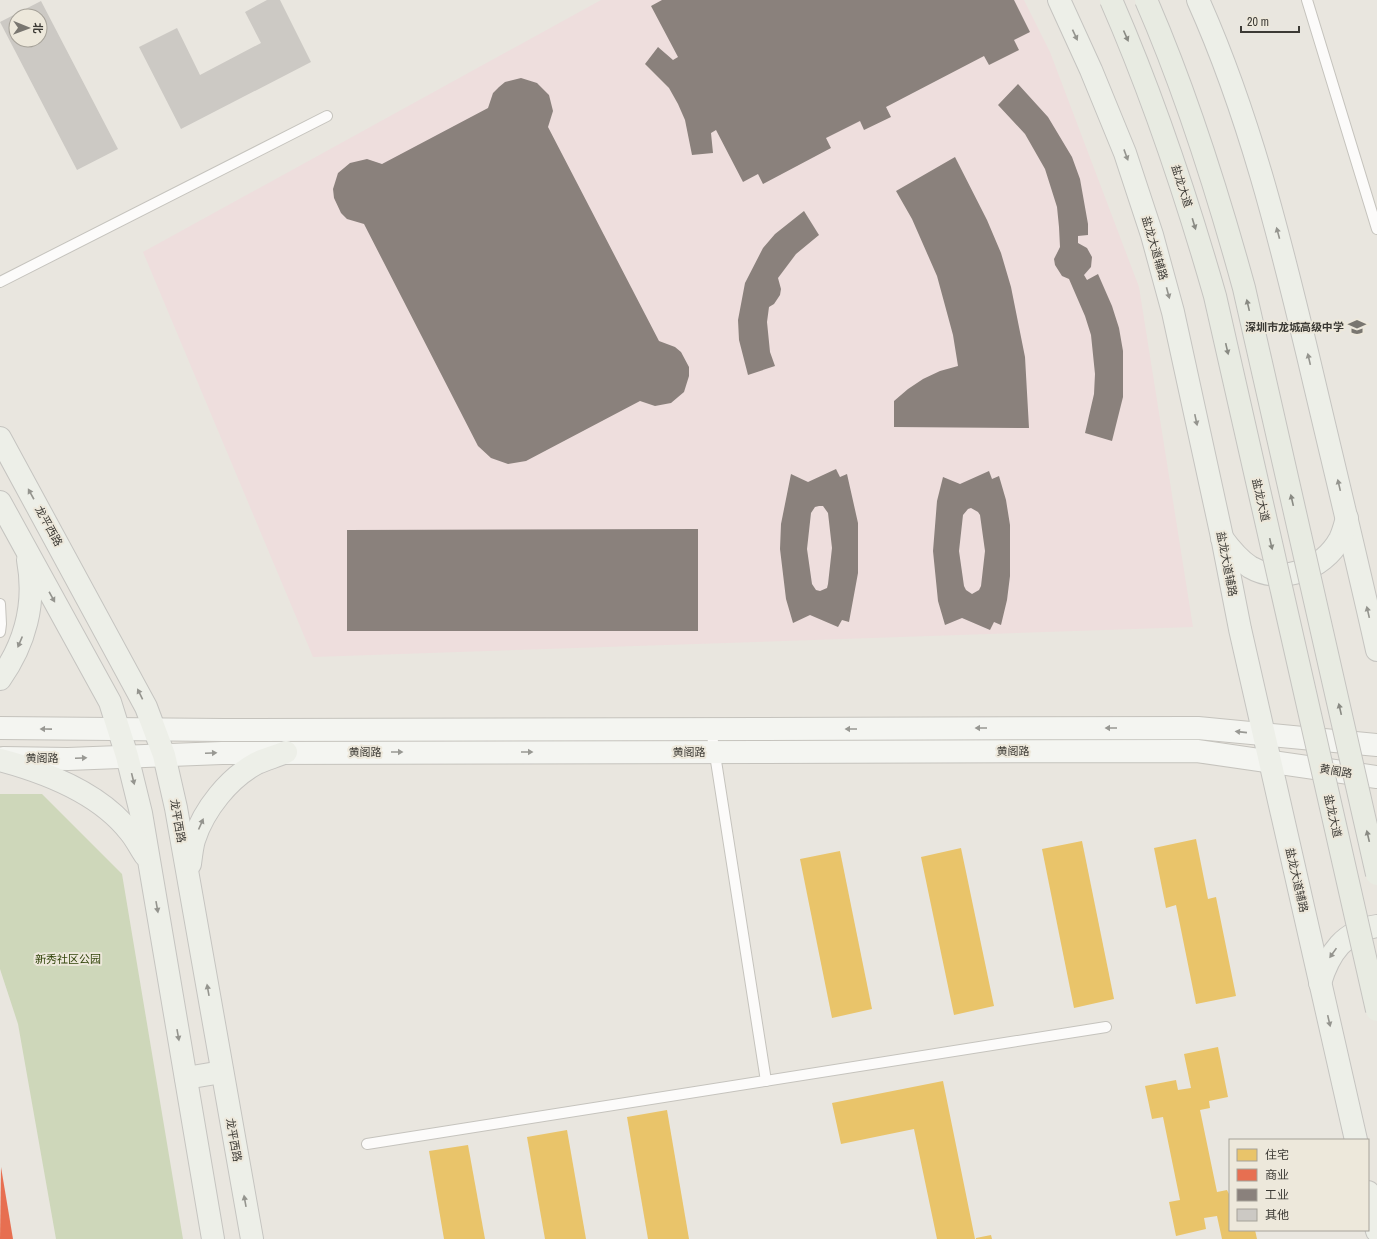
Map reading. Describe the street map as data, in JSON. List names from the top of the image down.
{
  "streets": {
    "highway": ["盐龙大道"],
    "main road": ["盐龙大道辅路", "龙平西路", "黄阁路"]
  },
  "crossings": [
    ["盐龙大道辅路", "黄阁路"],
    ["龙平西路", "黄阁路"]
  ],
  "parks": ["新秀社区公园"],
  "places": {
    "school or university": ["深圳市龙城高级中学"]
  },
  "legend": [
    "住宅",
    "商业",
    "工业",
    "其他"
  ],
  "scale_bar": "20 m",
  "north": "right"
}
